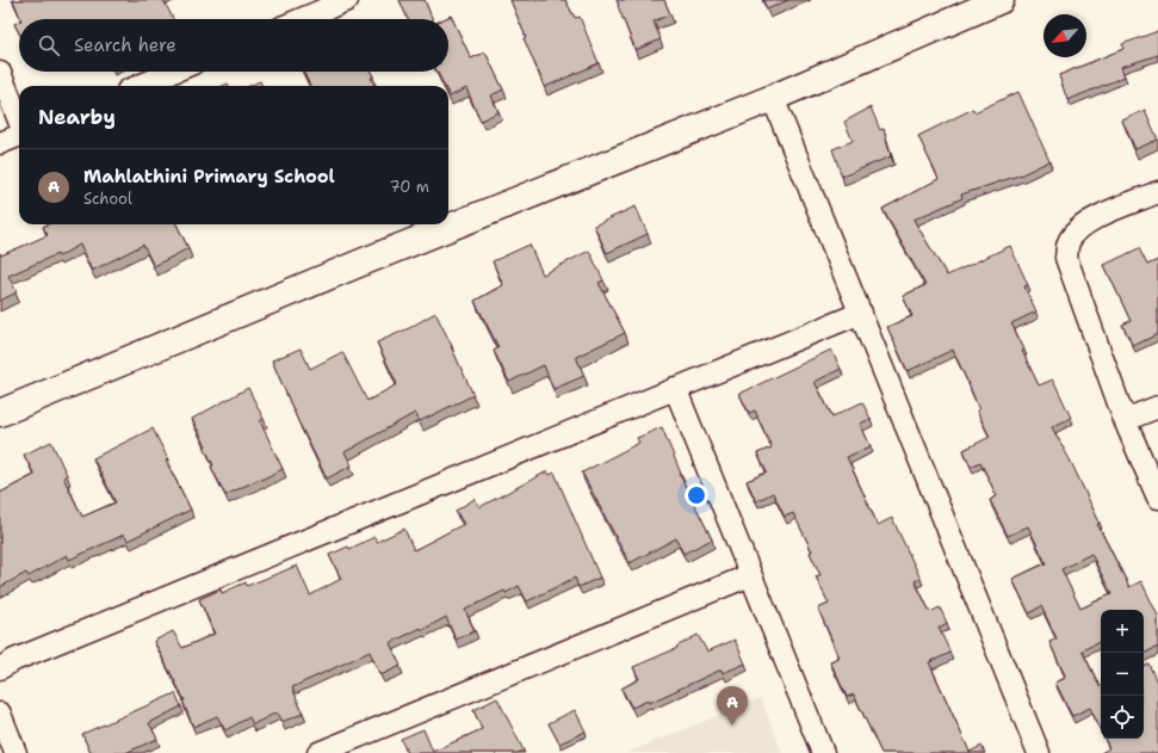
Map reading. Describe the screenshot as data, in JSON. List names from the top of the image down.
{
  "north": "bottom left",
  "page": {
    "search": "Search here",
    "heading": "Nearby",
    "list": [
      {
        "mark": "A",
        "name": "Mahlathini Primary School",
        "note": "School",
        "value": "70 m"
      }
    ],
    "map_buttons": ["+", "−"],
    "pins": "A"
  }
}
